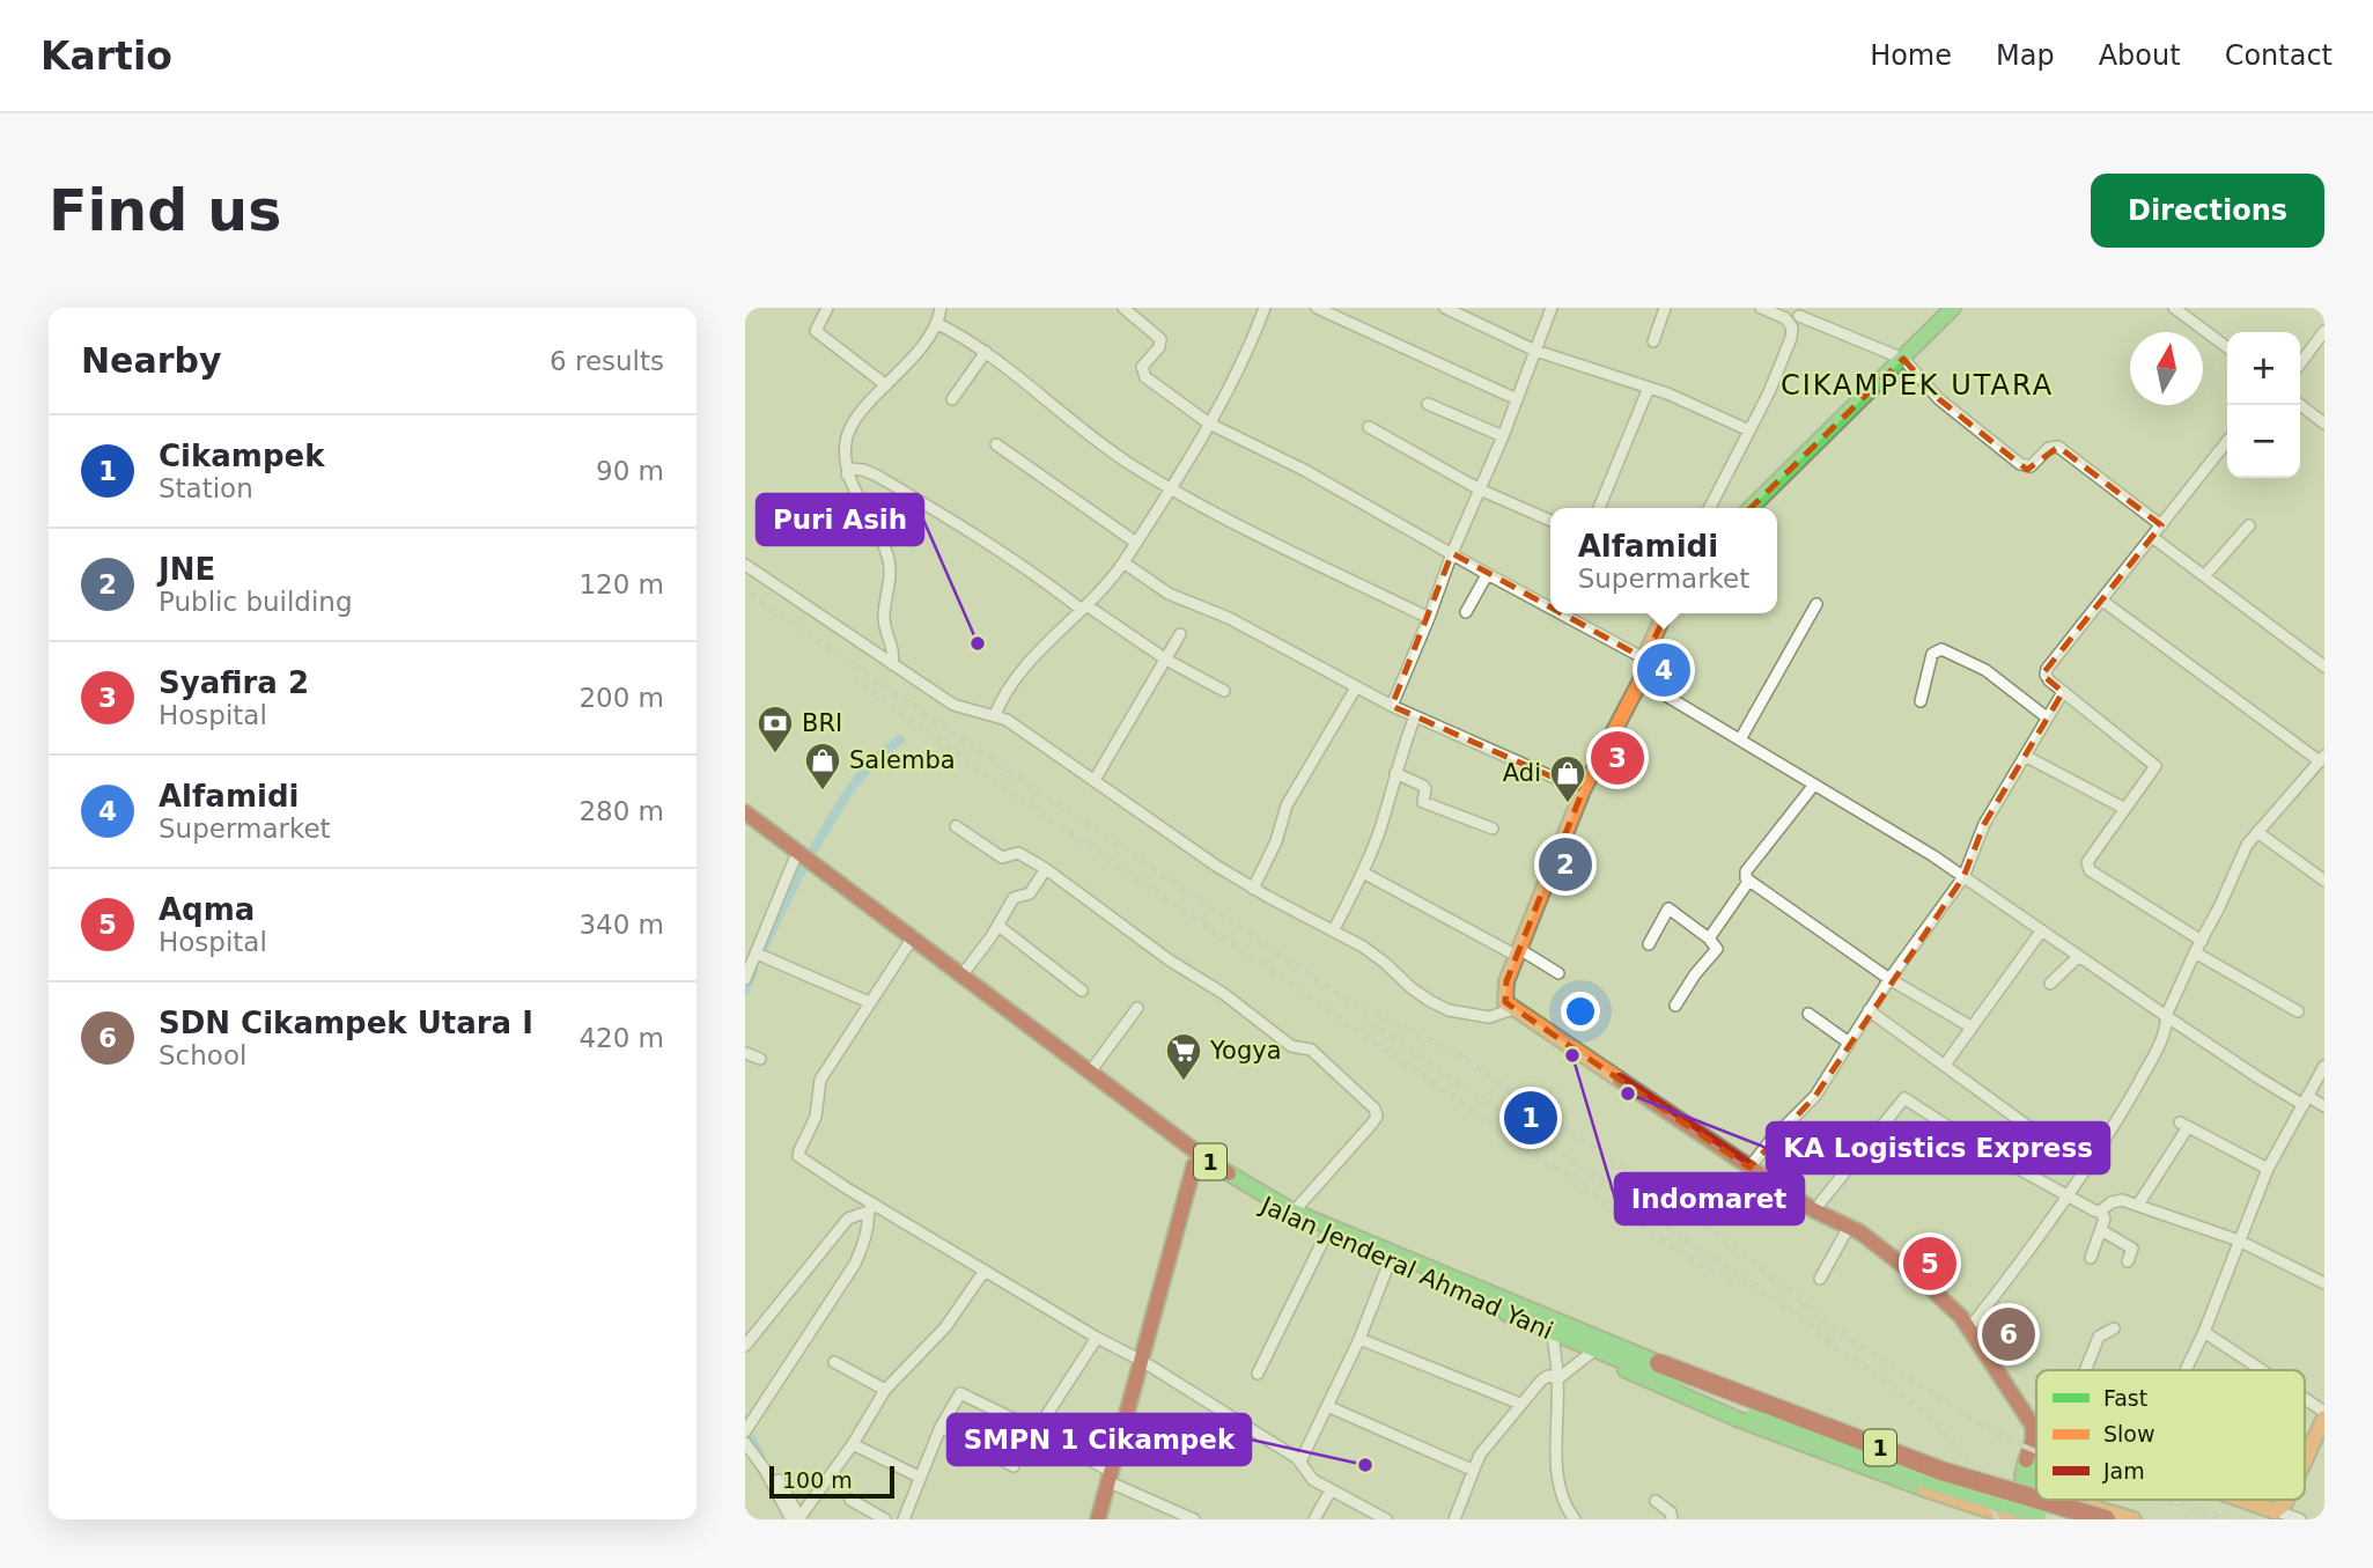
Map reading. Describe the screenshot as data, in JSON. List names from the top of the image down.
{
  "streets": {
    "main road": ["1", "Jalan Jenderal Ahmad Yani"]
  },
  "crossings": [
    ["1", "Jalan Jenderal Ahmad Yani"]
  ],
  "districts": ["CIKAMPEK UTARA"],
  "places": {
    "other": [
      "Puri Asih",
      "Indomaret",
      "KA Logistics Express",
      "SMPN 1 Cikampek"
    ],
    "bank": ["BRI"],
    "shop": ["Salemba", "Adi"],
    "supermarket": ["Yogya"]
  },
  "legend": ["Fast", "Slow", "Jam"],
  "scale_bar": "100 m",
  "north": "top",
  "page": {
    "header": "Kartio",
    "nav": [
      "Home",
      "Map",
      "About",
      "Contact"
    ],
    "buttons": "Directions",
    "title": "Find us",
    "heading": ["Nearby", "6 results"],
    "map_buttons": ["+", "−"],
    "list": [
      {
        "mark": "1",
        "name": "Cikampek",
        "note": "Station",
        "value": "90 m"
      },
      {
        "mark": "2",
        "name": "JNE",
        "note": "Public building",
        "value": "120 m"
      },
      {
        "mark": "3",
        "name": "Syafira 2",
        "note": "Hospital",
        "value": "200 m"
      },
      {
        "mark": "4",
        "name": "Alfamidi",
        "note": "Supermarket",
        "value": "280 m"
      },
      {
        "mark": "5",
        "name": "Aqma",
        "note": "Hospital",
        "value": "340 m"
      },
      {
        "mark": "6",
        "name": "SDN Cikampek Utara I",
        "note": "School",
        "value": "420 m"
      }
    ],
    "popup": ["Alfamidi", "Supermarket"],
    "pins": [
      "4",
      "3",
      "2",
      "1",
      "5",
      "6"
    ],
    "scale": "100 m"
  }
}
